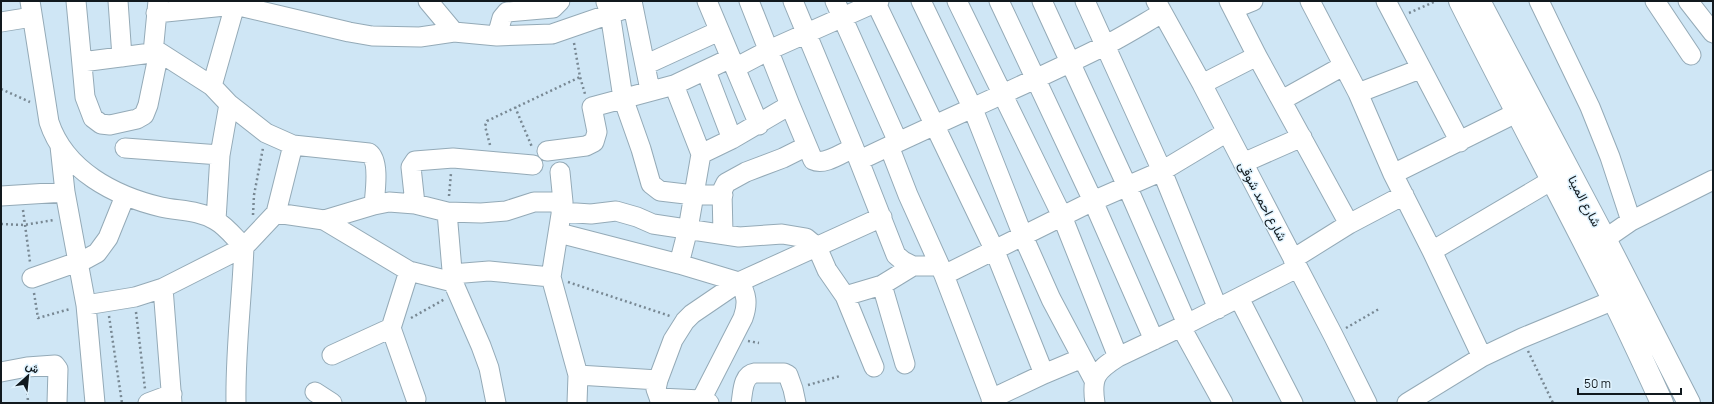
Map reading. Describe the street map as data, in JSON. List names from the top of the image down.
{
  "streets": {
    "main road": ["شارع المينا"],
    "street": ["شارع احمد شوقى"]
  },
  "scale_bar": "50 m",
  "north": "top right"
}
